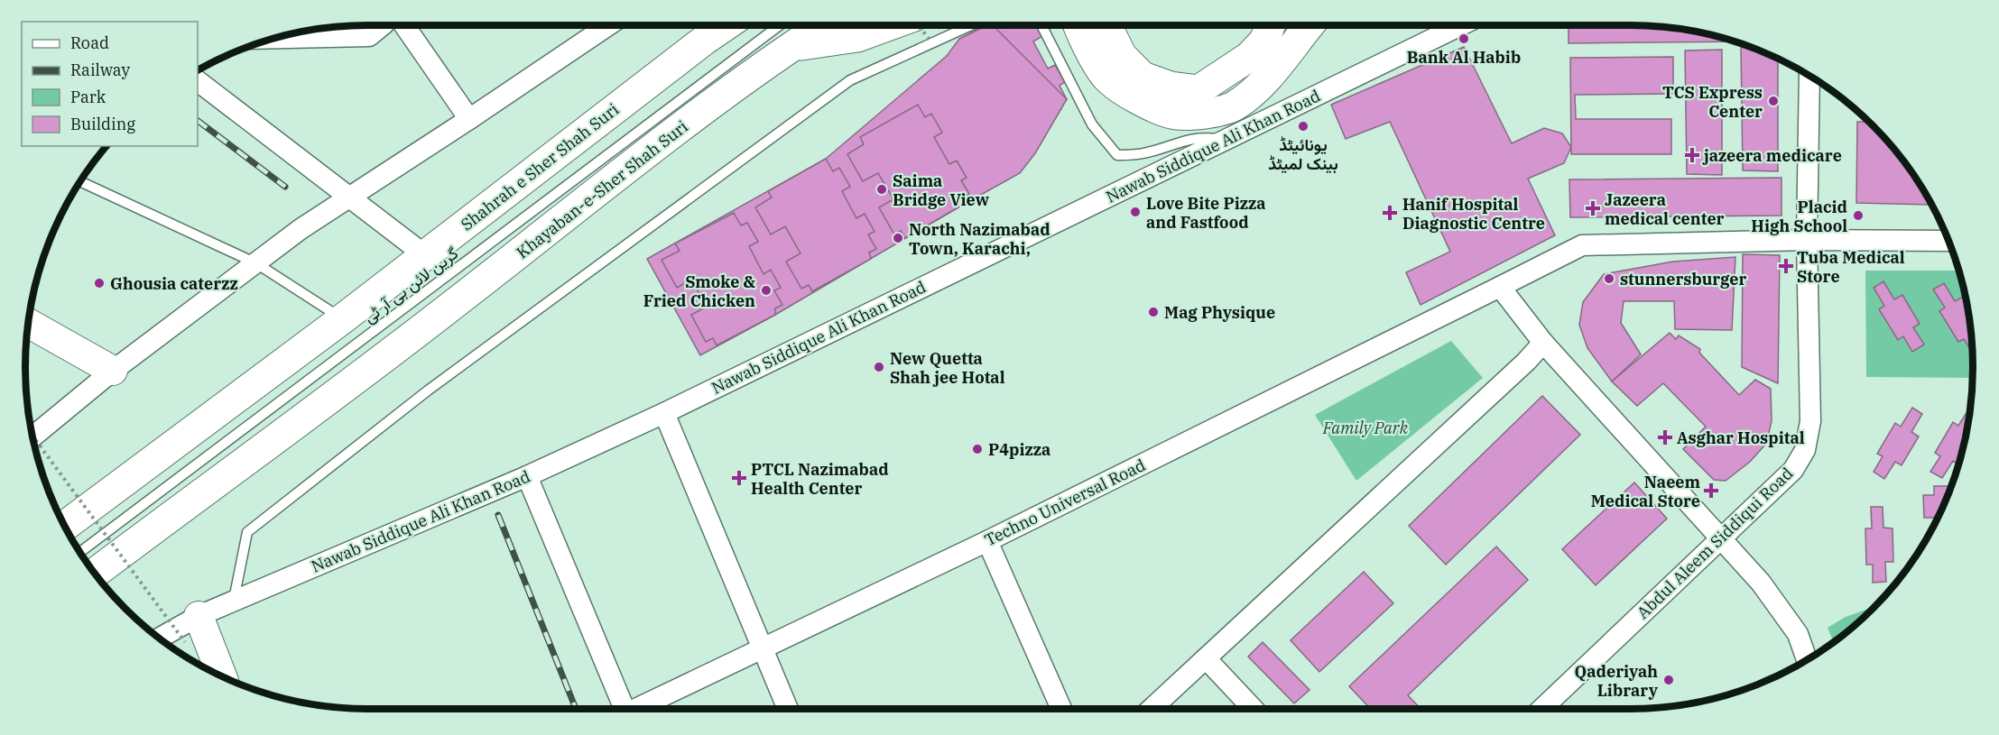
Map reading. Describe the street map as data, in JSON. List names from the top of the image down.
{
  "streets": {
    "main road": ["Shahrah e Sher Shah Suri", "Khayaban-e-Sher Shah Suri"],
    "street": ["Nawab Siddique Ali Khan Road", "Techno Universal Road", "Abdul Aleem Siddiqui Road"],
    "lane": ["گرین لائن بی آر ٹی"]
  },
  "crossings": [
    ["Techno Universal Road", "Abdul Aleem Siddiqui Road"]
  ],
  "parks": ["Family Park"],
  "places": {
    "other": [
      "Bank Al Habib",
      "TCS Express Center",
      "یونائیٹڈ بینک لمیٹڈ",
      "Saima Bridge View",
      "Love Bite Pizza and Fastfood",
      "Placid High School",
      "North Nazimabad Town, Karachi,",
      "stunnersburger",
      "Ghousia caterzz",
      "Smoke & Fried Chicken",
      "Mag Physique",
      "New Quetta Shah jee Hotal",
      "P4pizza",
      "Qaderiyah Library"
    ],
    "health": [
      "jazeera medicare",
      "Jazeera medical center",
      "Hanif Hospital Diagnostic Centre",
      "Tuba Medical Store",
      "Asghar Hospital",
      "PTCL Nazimabad Health Center",
      "Naeem Medical Store"
    ]
  },
  "legend": [
    "Road",
    "Railway",
    "Park",
    "Building"
  ]
}
